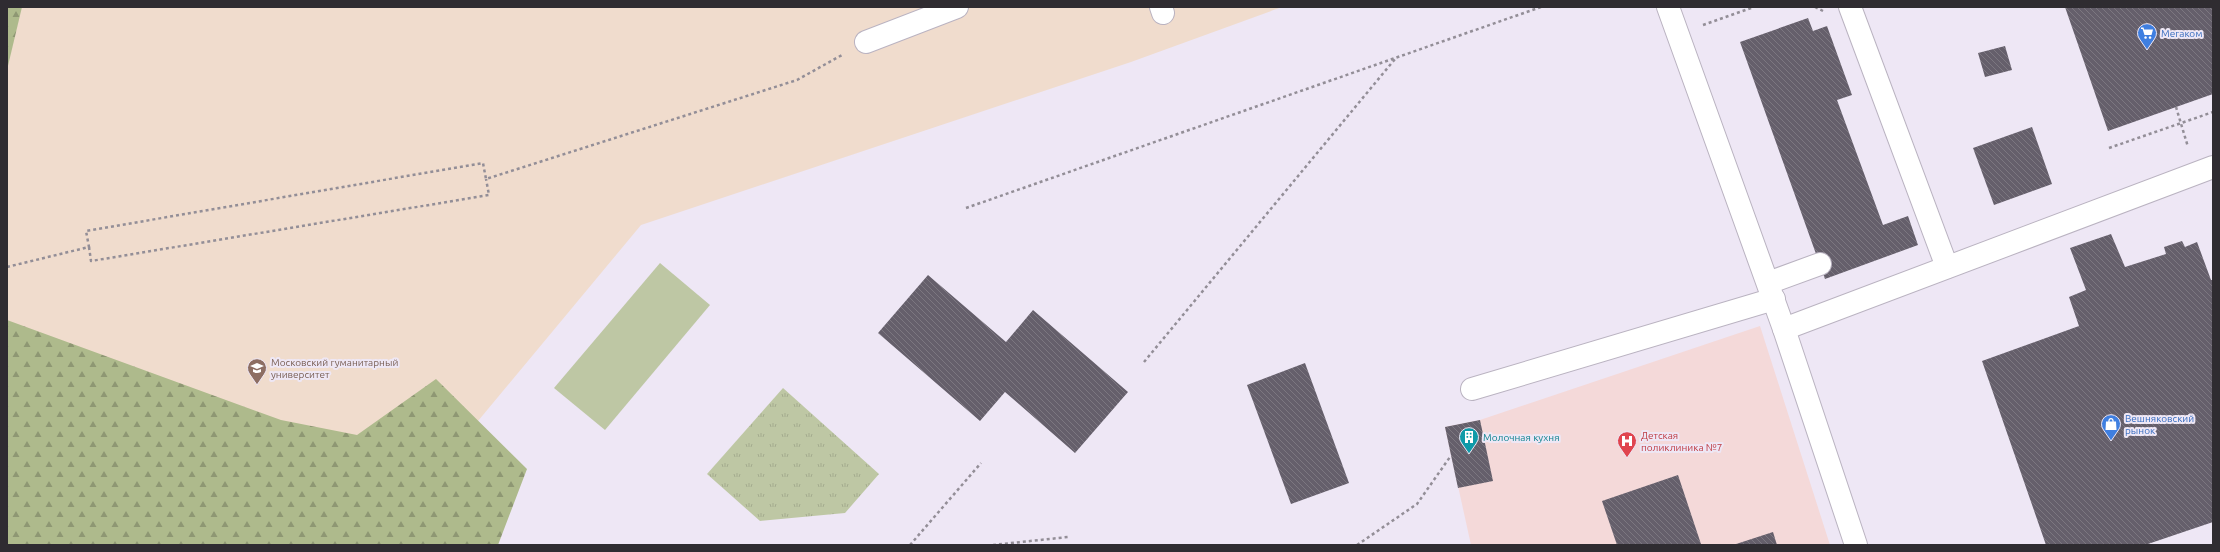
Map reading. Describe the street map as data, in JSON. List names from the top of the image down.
{
  "places": {
    "supermarket": ["Мегаком"],
    "school or university": ["Московский гуманитарный университет"],
    "shop": ["Вешняковский рынок"],
    "building": ["Молочная кухня"],
    "hospital": ["Детская поликлиника №7"]
  }
}
